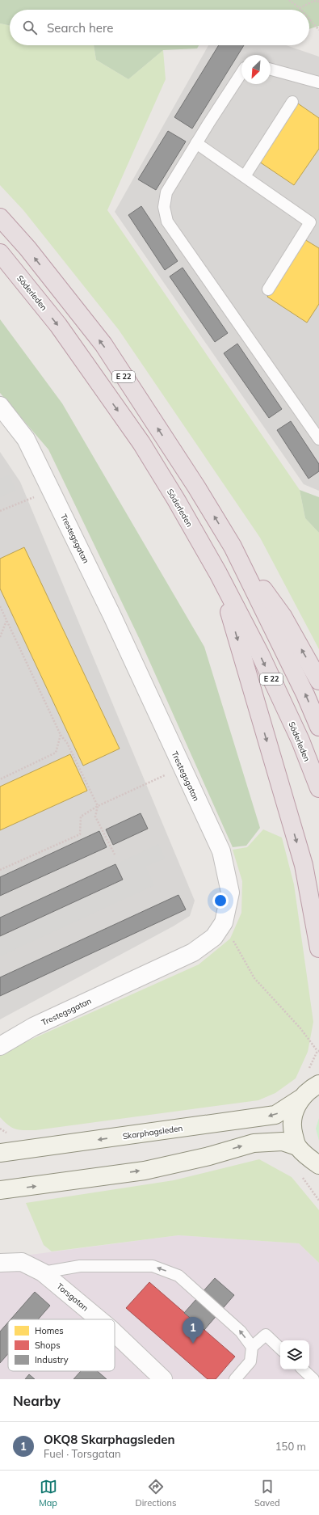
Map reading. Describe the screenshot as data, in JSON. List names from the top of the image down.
{
  "streets": {
    "highway": ["Söderleden", "E 22"],
    "main road": ["Skarphagsleden"],
    "street": ["Trestegsgatan", "Torsgatan"]
  },
  "legend": ["Homes", "Shops", "Industry"],
  "north": "bottom left",
  "page": {
    "search": "Search here",
    "pins": "1",
    "heading": "Nearby",
    "list": [
      {
        "mark": "1",
        "name": "OKQ8 Skarphagsleden",
        "note": "Fuel · Torsgatan",
        "value": "150 m"
      }
    ],
    "nav": ["Map", "Directions", "Saved"]
  }
}
